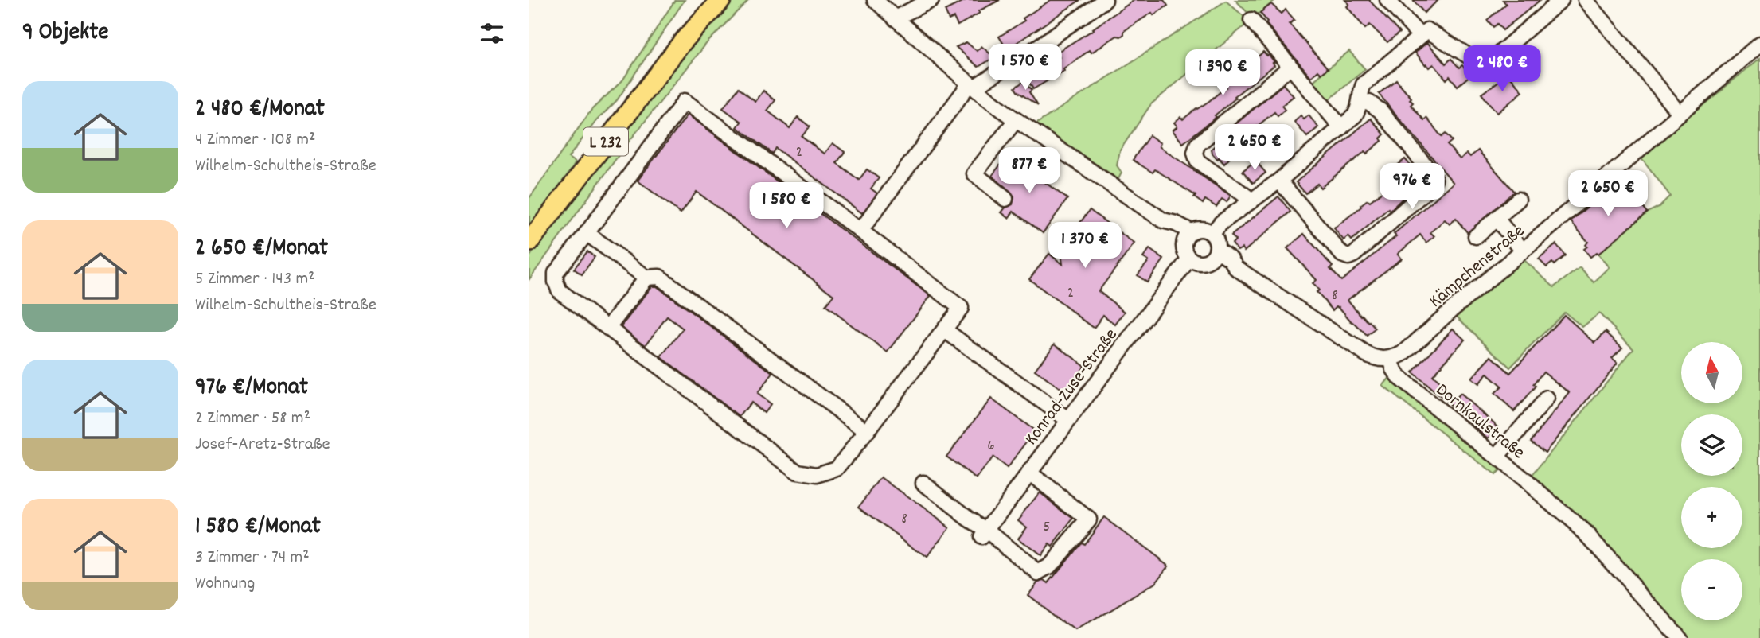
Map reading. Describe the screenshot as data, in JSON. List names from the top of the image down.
{
  "streets": {
    "main road": ["L 232"],
    "street": ["Kämpchenstraße", "Konrad-Zuse-Straße", "Dornkaulstraße"]
  },
  "crossings": [
    ["Kämpchenstraße", "Dornkaulstraße"]
  ],
  "house_numbers": [
    "2",
    "2",
    "8",
    "6",
    "8",
    "5"
  ],
  "north": "top",
  "page": {
    "heading": "9 Objekte",
    "price": [
      "1 570 €",
      "2 480 €",
      "1 390 €",
      "2 650 €",
      "877 €",
      "976 €",
      "2 650 €",
      "1 580 €",
      "1 370 €"
    ],
    "list": [
      {
        "name": "2 480 €/Monat",
        "note": "4 Zimmer · 108 m² · Wilhelm-Schultheis-Straße"
      },
      {
        "name": "2 650 €/Monat",
        "note": "5 Zimmer · 143 m² · Wilhelm-Schultheis-Straße"
      },
      {
        "name": "976 €/Monat",
        "note": "2 Zimmer · 58 m² · Josef-Aretz-Straße"
      },
      {
        "name": "1 580 €/Monat",
        "note": "3 Zimmer · 74 m² · Wohnung"
      }
    ],
    "map_buttons": ["+", "−"]
  }
}
